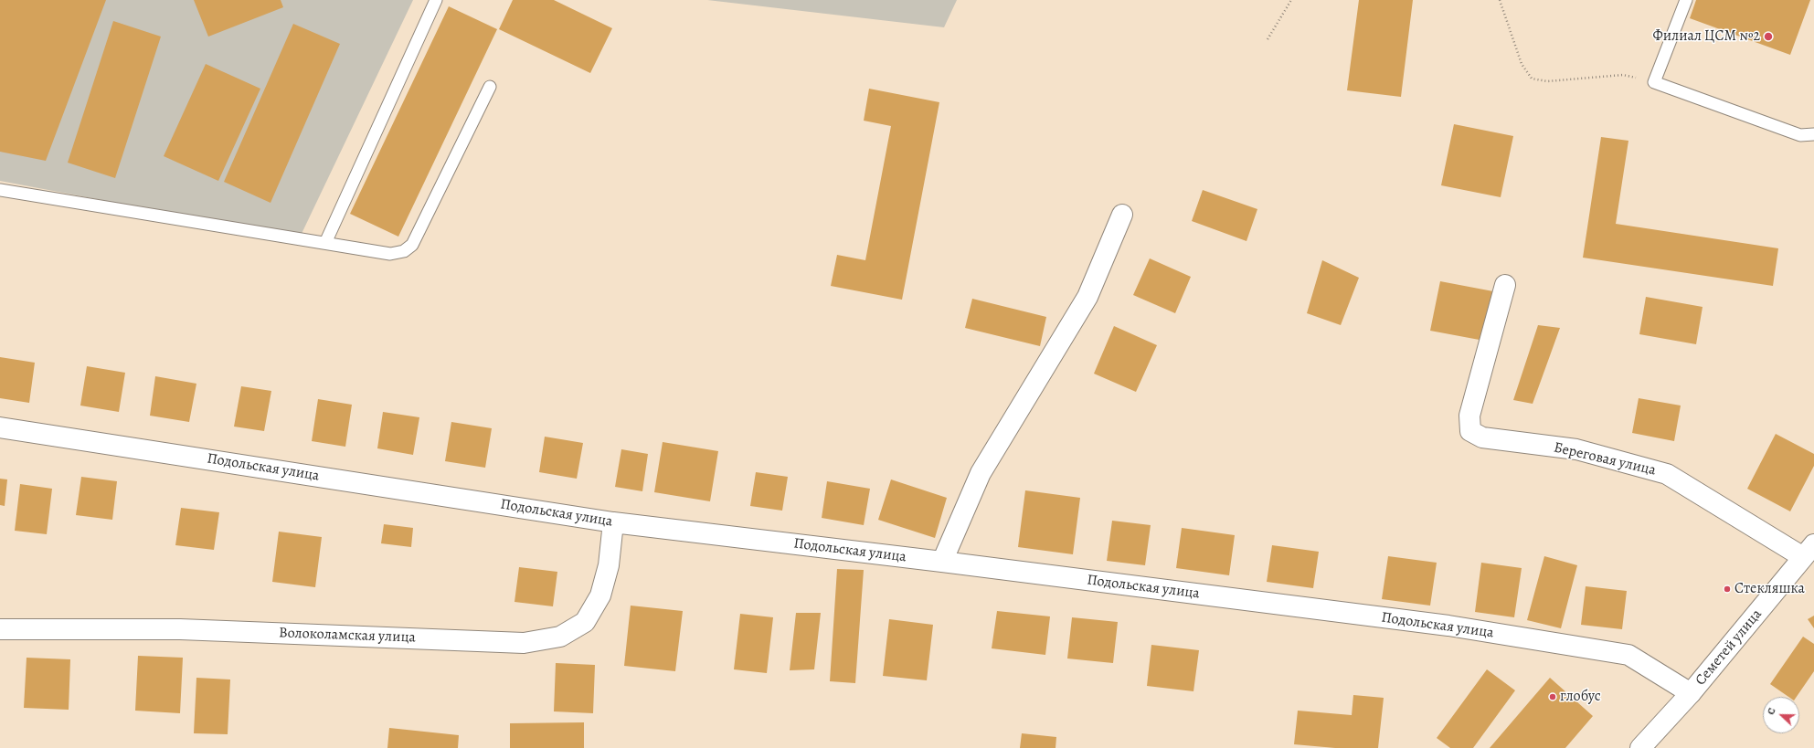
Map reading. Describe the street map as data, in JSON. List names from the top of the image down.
{
  "streets": {
    "street": [
      "Береговая улица",
      "Подольская улица",
      "Волоколамская улица",
      "Семетей улица"
    ]
  },
  "crossings": [
    ["Береговая улица", "Семетей улица"],
    ["Подольская улица", "Волоколамская улица"],
    ["Подольская улица", "Семетей улица"]
  ],
  "places": ["Филиал ЦСМ №2", "Стекляшка", "глобус"],
  "north": "left"
}
